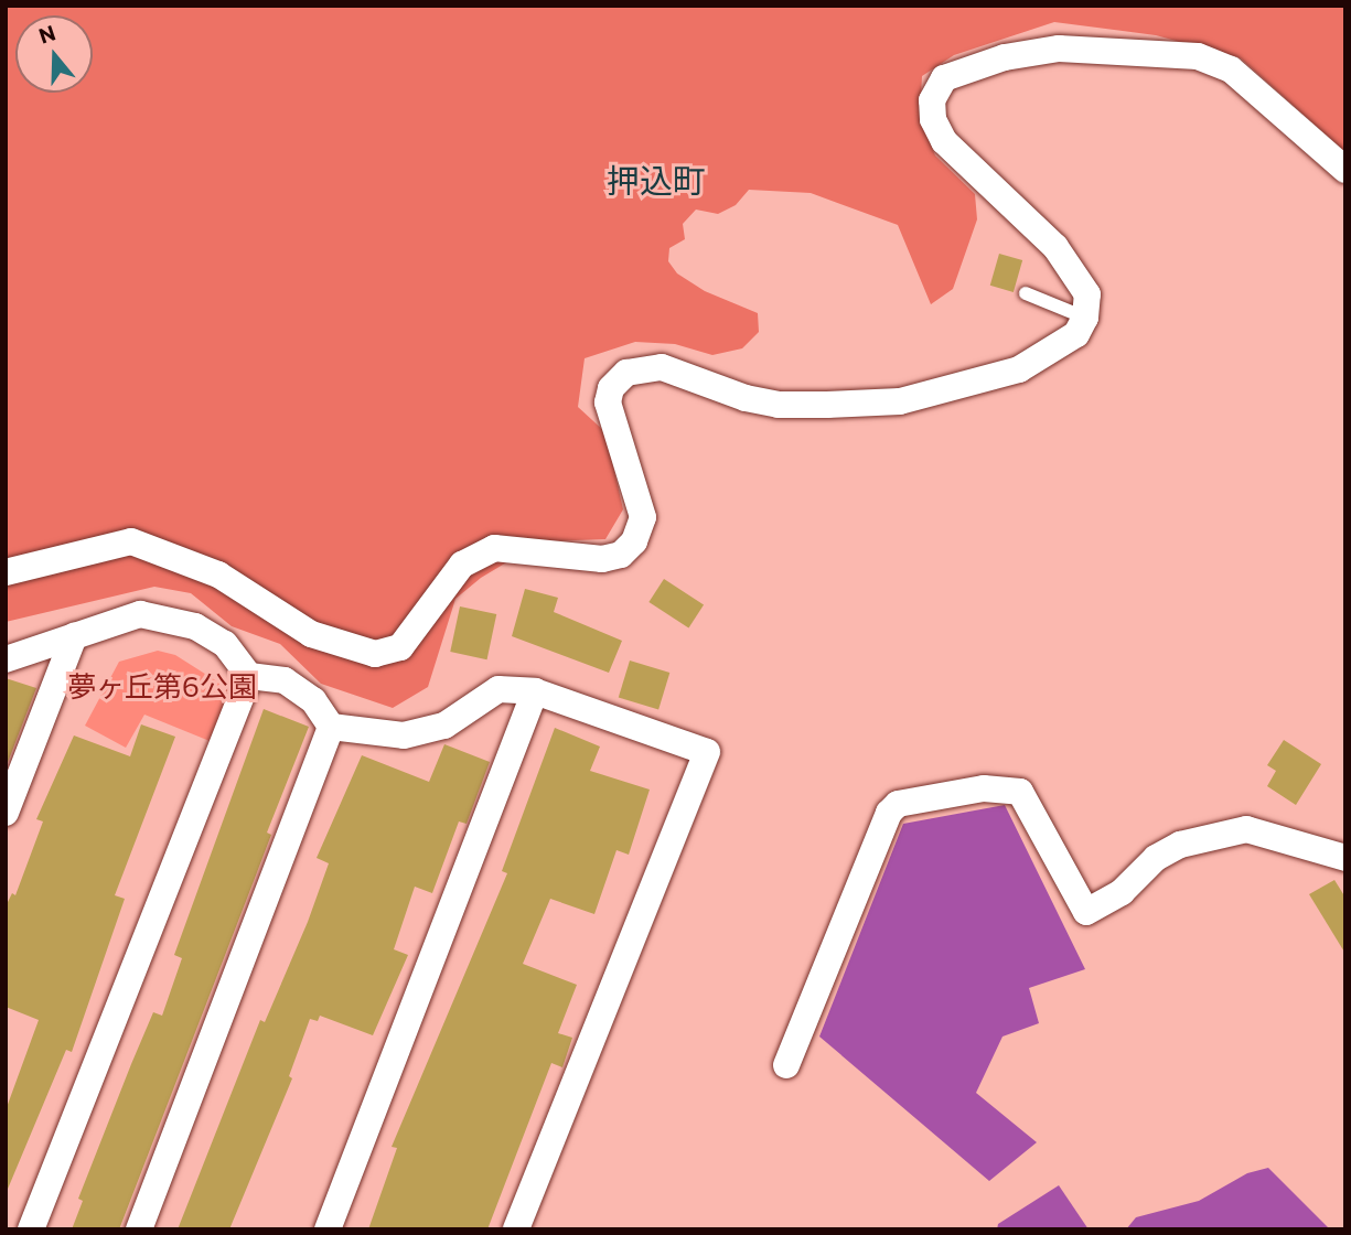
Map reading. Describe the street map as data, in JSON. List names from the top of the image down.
{
  "districts": ["押込町"],
  "parks": ["夢ヶ丘第6公園"],
  "north": "top"
}
